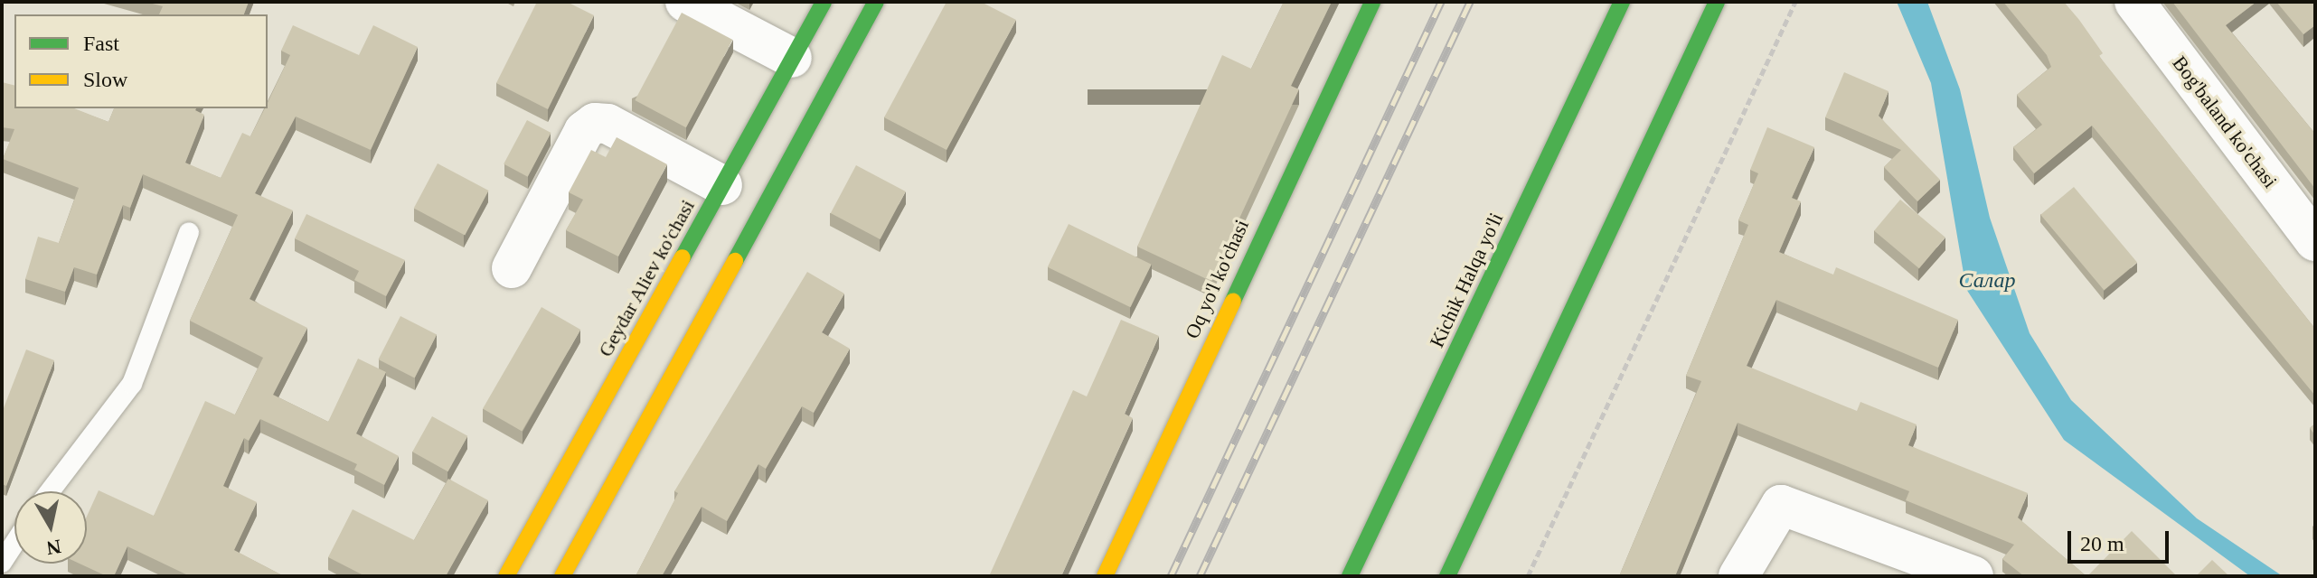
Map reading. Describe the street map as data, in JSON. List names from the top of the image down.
{
  "streets": {
    "main road": ["Geydar Aliev ko'chasi", "Oq yo'l ko'chasi", "Kichik Halqa yo'li"],
    "street": ["Bog'baland ko'chasi"]
  },
  "water": ["Салар"],
  "legend": ["Fast", "Slow"],
  "scale_bar": "20 m",
  "north": "bottom"
}
